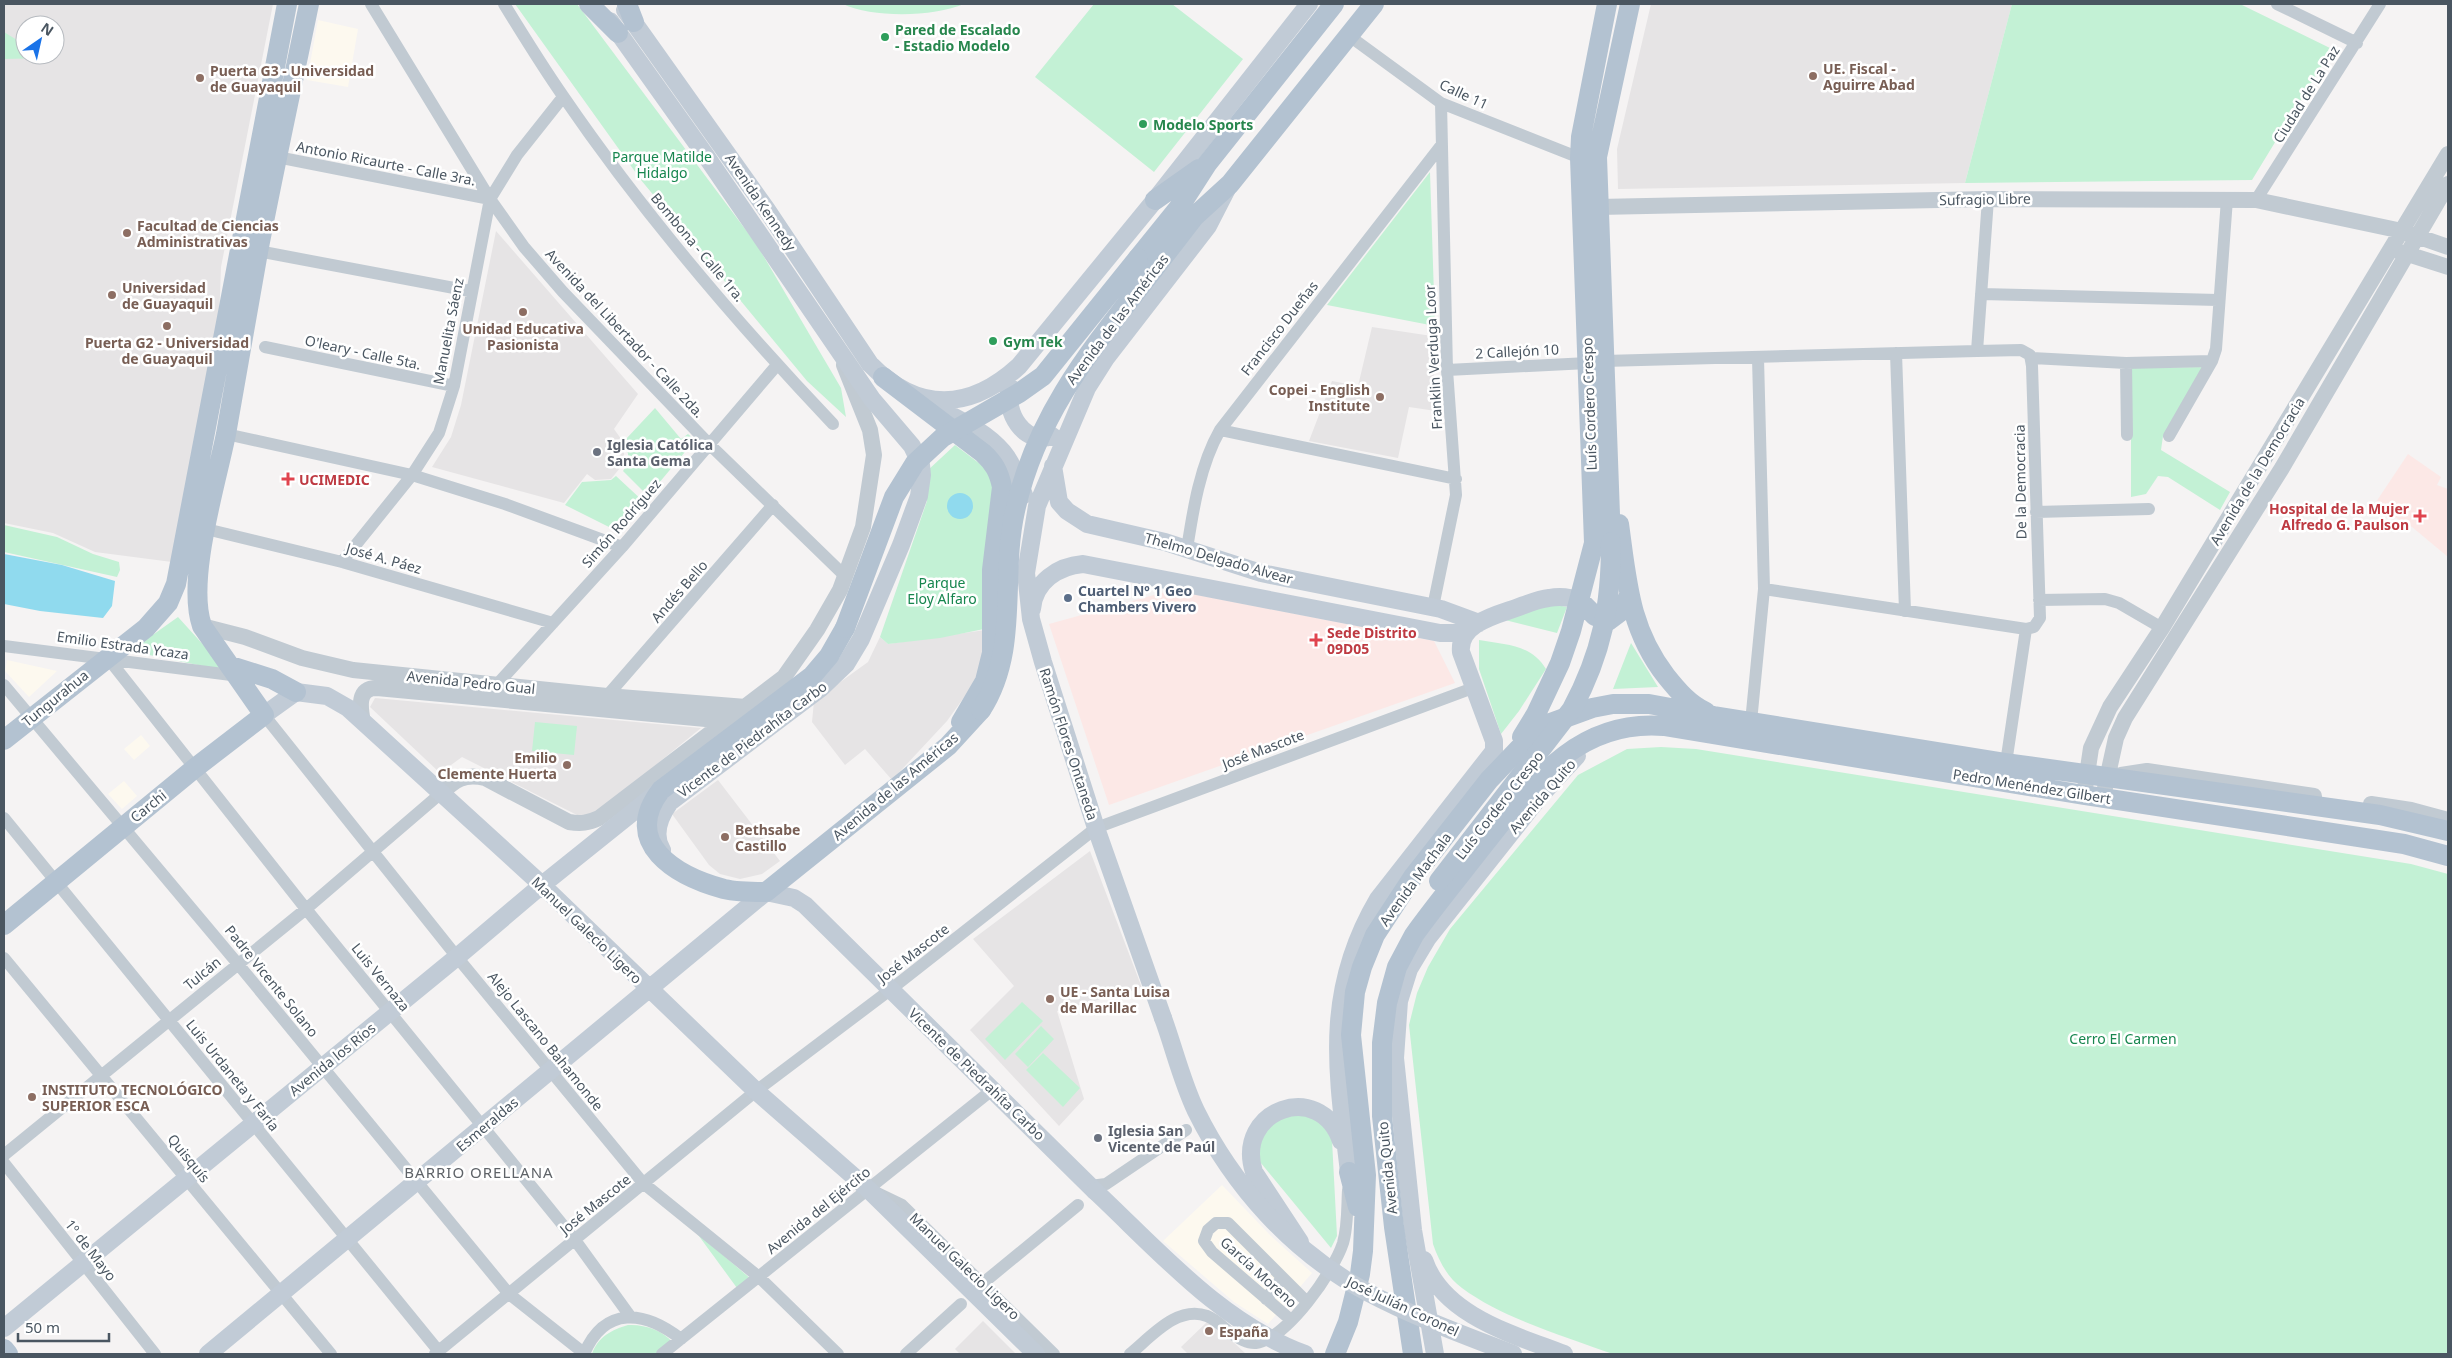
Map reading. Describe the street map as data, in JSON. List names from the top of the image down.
{
  "streets": {
    "main road": [
      "Avenida Kennedy",
      "Avenida de las Américas",
      "Luís Cordero Crespo",
      "Thelmo Delgado Alvear",
      "Tungurahua",
      "Vicente de Piedrahíta Carbo",
      "Ramón Flores Ontaneda",
      "Pedro Menéndez Gilbert",
      "Avenida Quito",
      "Carchi",
      "Avenida Machala",
      "Manuel Galecio Ligero",
      "Avenida los Ríos",
      "Esmeraldas",
      "José Julián Coronel"
    ],
    "street": [
      "Calle 11",
      "Ciudad de La Paz",
      "Antonio Ricaurte - Calle 3ra.",
      "Sufragio Libre",
      "Bombona - Calle 1ra.",
      "Francisco Dueñas",
      "Manuelita Sáenz",
      "Avenida del Libertador - Calle 2da.",
      "2 Callejón 10",
      "O'leary - Calle 5ta.",
      "Franklin Verduga Loor",
      "Avenida de la Democracia",
      "De la Democracia",
      "Simón Rodríguez",
      "José A. Páez",
      "Andés Bello",
      "Emilio Estrada Ycaza",
      "Avenida Pedro Gual",
      "José Mascote",
      "Tulcán",
      "Luis Vernaza",
      "Padre Vicente Solano",
      "Alejo Lascano Bahamonde",
      "Luis Urdaneta y Faría",
      "Quisquís",
      "Avenida del Ejército",
      "1º de Mayo",
      "García Moreno"
    ]
  },
  "crossings": [
    ["Calle 11", "Avenida de las Américas"],
    ["Calle 11", "Franklin Verduga Loor"],
    ["Calle 11", "Luís Cordero Crespo"],
    ["Ciudad de La Paz", "Sufragio Libre"],
    ["Antonio Ricaurte - Calle 3ra.", "Manuelita Sáenz"],
    ["Antonio Ricaurte - Calle 3ra.", "Avenida del Libertador - Calle 2da."],
    ["Sufragio Libre", "Avenida de la Democracia"],
    ["Avenida Kennedy", "Vicente de Piedrahíta Carbo"],
    ["Bombona - Calle 1ra.", "Manuelita Sáenz"],
    ["Bombona - Calle 1ra.", "Simón Rodríguez"],
    ["Avenida de las Américas", "Vicente de Piedrahíta Carbo"],
    ["Avenida de las Américas", "Avenida los Ríos"],
    ["Avenida de las Américas", "Esmeraldas"],
    ["Francisco Dueñas", "Franklin Verduga Loor"],
    ["Francisco Dueñas", "Thelmo Delgado Alvear"],
    ["Manuelita Sáenz", "Avenida del Libertador - Calle 2da."],
    ["Manuelita Sáenz", "O'leary - Calle 5ta."],
    ["Manuelita Sáenz", "José A. Páez"],
    ["Avenida del Libertador - Calle 2da.", "Simón Rodríguez"],
    ["Avenida del Libertador - Calle 2da.", "Andés Bello"],
    ["2 Callejón 10", "Franklin Verduga Loor"],
    ["2 Callejón 10", "Luís Cordero Crespo"],
    ["Franklin Verduga Loor", "Thelmo Delgado Alvear"],
    ["Luís Cordero Crespo", "Avenida Quito"],
    ["Luís Cordero Crespo", "Avenida Machala"],
    ["Avenida de la Democracia", "Pedro Menéndez Gilbert"],
    ["Simón Rodríguez", "José A. Páez"],
    ["Simón Rodríguez", "Avenida Pedro Gual"],
    ["Thelmo Delgado Alvear", "Ramón Flores Ontaneda"],
    ["Thelmo Delgado Alvear", "Avenida Machala"],
    ["Andés Bello", "Avenida Pedro Gual"],
    ["Emilio Estrada Ycaza", "Tungurahua"],
    ["Emilio Estrada Ycaza", "Luis Vernaza"],
    ["Avenida Pedro Gual", "Manuel Galecio Ligero"],
    ["Tungurahua", "Luis Vernaza"],
    ["Tungurahua", "Padre Vicente Solano"],
    ["Vicente de Piedrahíta Carbo", "José Mascote"],
    ["Vicente de Piedrahíta Carbo", "Esmeraldas"],
    ["Vicente de Piedrahíta Carbo", "Avenida del Ejército"],
    ["Ramón Flores Ontaneda", "José Mascote"],
    ["Ramón Flores Ontaneda", "José Julián Coronel"],
    ["José Mascote", "Avenida Machala"],
    ["José Mascote", "Manuel Galecio Ligero"],
    ["José Mascote", "Luis Vernaza"],
    ["José Mascote", "Padre Vicente Solano"],
    ["José Mascote", "Alejo Lascano Bahamonde"],
    ["José Mascote", "Luis Urdaneta y Faría"],
    ["Pedro Menéndez Gilbert", "Avenida Quito"],
    ["Pedro Menéndez Gilbert", "Avenida Machala"],
    ["Carchi", "Manuel Galecio Ligero"],
    ["Carchi", "Luis Vernaza"],
    ["Carchi", "Padre Vicente Solano"],
    ["Carchi", "Alejo Lascano Bahamonde"],
    ["Carchi", "Luis Urdaneta y Faría"],
    ["Manuel Galecio Ligero", "Tulcán"],
    ["Manuel Galecio Ligero", "Avenida los Ríos"],
    ["Manuel Galecio Ligero", "Esmeraldas"],
    ["Manuel Galecio Ligero", "Avenida del Ejército"],
    ["Tulcán", "Luis Vernaza"],
    ["Tulcán", "Padre Vicente Solano"],
    ["Tulcán", "Alejo Lascano Bahamonde"],
    ["Tulcán", "Luis Urdaneta y Faría"],
    ["Tulcán", "Quisquís"],
    ["Luis Vernaza", "Avenida los Ríos"],
    ["Luis Vernaza", "Esmeraldas"],
    ["Padre Vicente Solano", "Avenida los Ríos"],
    ["Padre Vicente Solano", "Esmeraldas"],
    ["Alejo Lascano Bahamonde", "Avenida los Ríos"],
    ["Alejo Lascano Bahamonde", "Esmeraldas"],
    ["Alejo Lascano Bahamonde", "Avenida del Ejército"],
    ["Avenida los Ríos", "Luis Urdaneta y Faría"],
    ["Avenida los Ríos", "Quisquís"],
    ["Avenida los Ríos", "1º de Mayo"],
    ["Luis Urdaneta y Faría", "Esmeraldas"],
    ["Esmeraldas", "Quisquís"]
  ],
  "districts": ["BARRIO ORELLANA"],
  "parks": ["Parque Matilde Hidalgo", "Parque Eloy Alfaro", "Cerro El Carmen"],
  "places": {
    "other": [
      "Pared de Escalado - Estadio Modelo",
      "UE. Fiscal - Aguirre Abad",
      "Puerta G3 - Universidad de Guayaquil",
      "Modelo Sports",
      "Facultad de Ciencias Administrativas",
      "Universidad de Guayaquil",
      "Unidad Educativa Pasionista",
      "Puerta G2 - Universidad de Guayaquil",
      "Gym Tek",
      "Copei - English Institute",
      "Iglesia Católica Santa Gema",
      "Cuartel Nº 1 Geo Chambers Vivero",
      "Emilio Clemente Huerta",
      "Bethsabe Castillo",
      "UE - Santa Luisa de Marillac",
      "INSTITUTO TECNOLÓGICO SUPERIOR ESCA",
      "Iglesia San Vicente de Paúl",
      "España"
    ],
    "health": ["UCIMEDIC", "Hospital de la Mujer Alfredo G. Paulson", "Sede Distrito 09D05"]
  },
  "scale_bar": "50 m",
  "north": "top right"
}
